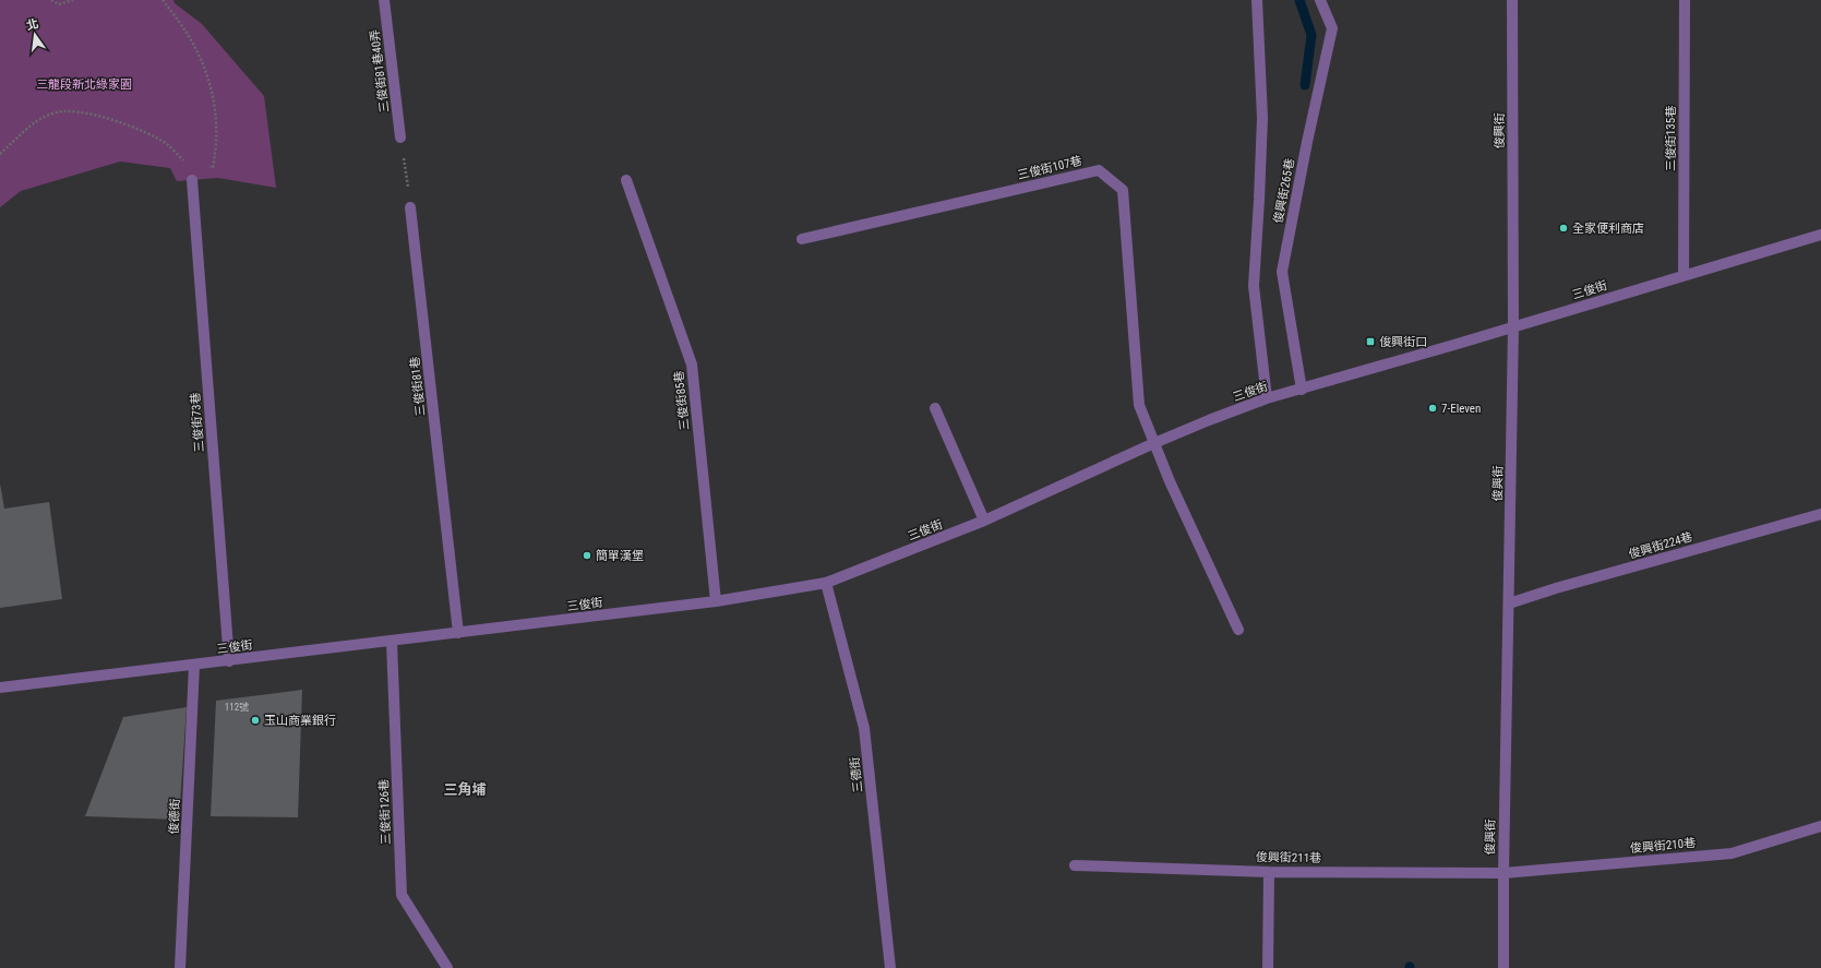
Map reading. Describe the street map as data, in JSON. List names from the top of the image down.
{
  "streets": {
    "street": [
      "三俊街81巷40弄",
      "俊興街",
      "三俊街135巷",
      "三俊街107巷",
      "俊興街265巷",
      "三俊街",
      "三俊街81巷",
      "三俊街85巷",
      "三俊街73巷",
      "俊興街224巷",
      "三德街",
      "三俊街126巷",
      "俊德街",
      "俊興街210巷",
      "俊興街211巷"
    ]
  },
  "crossings": [
    ["俊興街", "三俊街"],
    ["俊興街", "俊興街224巷"],
    ["俊興街", "俊興街210巷"],
    ["俊興街", "俊興街211巷"],
    ["三俊街135巷", "三俊街"],
    ["三俊街107巷", "三俊街"],
    ["俊興街265巷", "三俊街"],
    ["三俊街", "三俊街81巷"],
    ["三俊街", "三俊街85巷"],
    ["三俊街", "三俊街73巷"],
    ["三俊街", "三德街"],
    ["三俊街", "三俊街126巷"],
    ["三俊街", "俊德街"],
    ["俊興街210巷", "俊興街211巷"]
  ],
  "districts": ["三角埔"],
  "parks": ["三龍段新北綠家園"],
  "places": {
    "other": [
      "全家便利商店",
      "7-Eleven",
      "簡單漢堡",
      "玉山商業銀行"
    ],
    "transit": ["俊興街口"]
  },
  "house_numbers": ["112號"],
  "north": "top"
}
